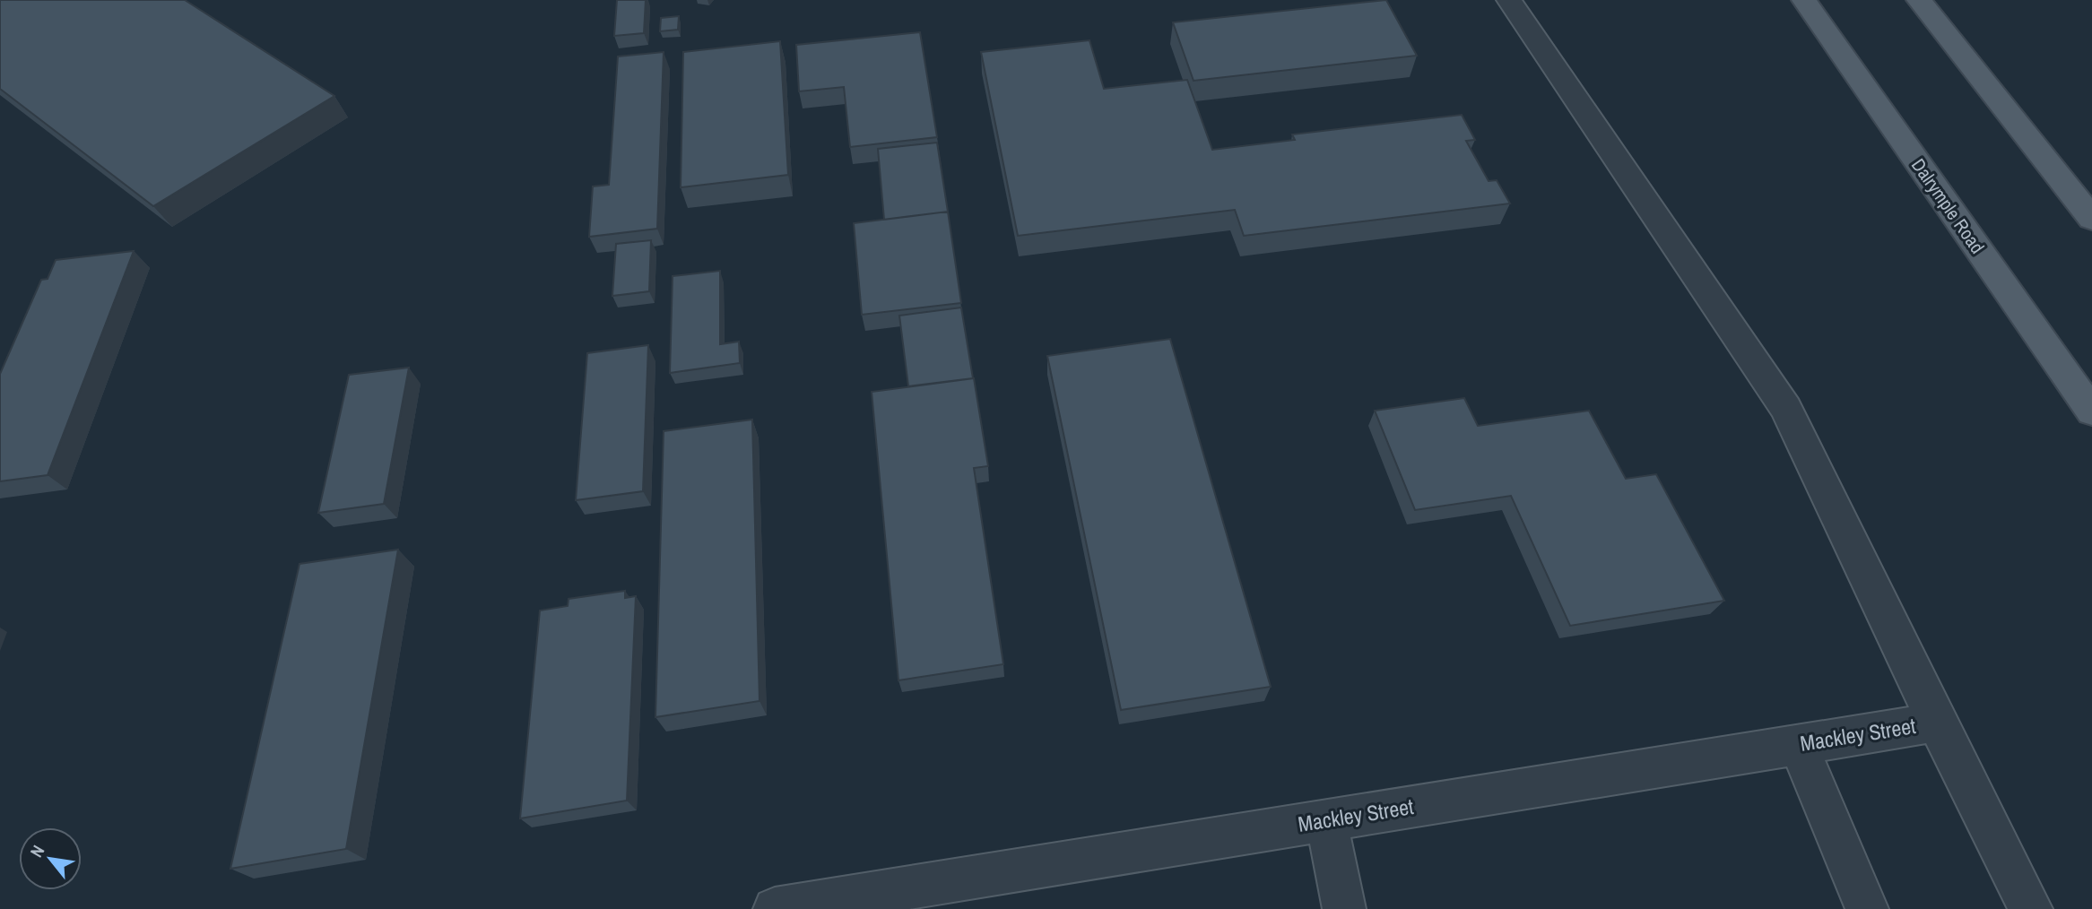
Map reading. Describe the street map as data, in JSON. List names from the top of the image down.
{
  "streets": {
    "main road": ["Dalrymple Road"],
    "street": ["Mackley Street"]
  },
  "north": "top left"
}
